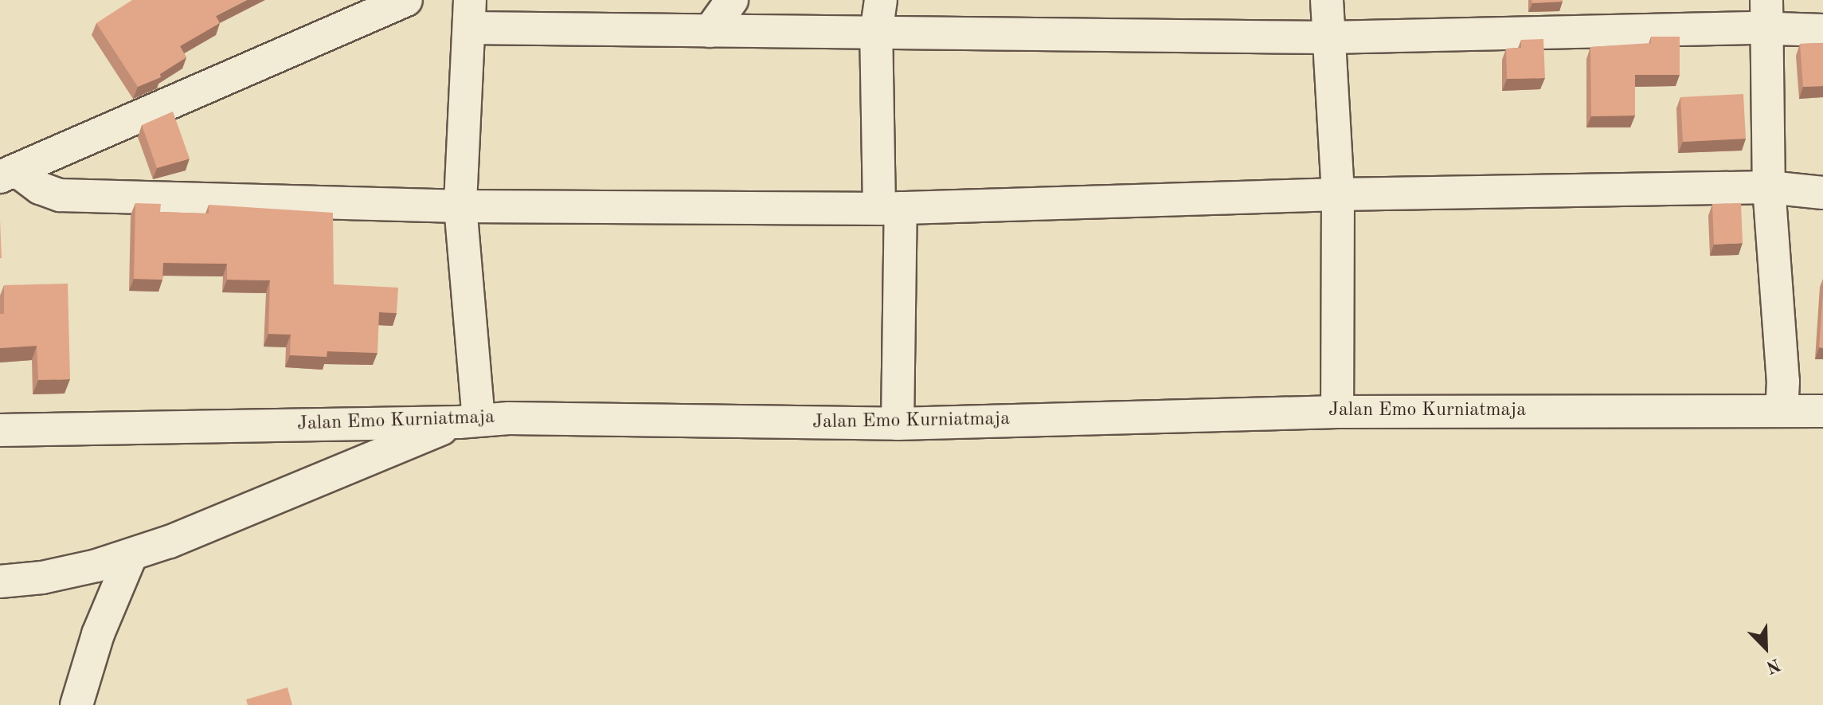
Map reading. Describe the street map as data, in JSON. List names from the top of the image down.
{
  "streets": {
    "street": ["Jalan Emo Kurniatmaja"]
  },
  "north": "bottom right"
}
